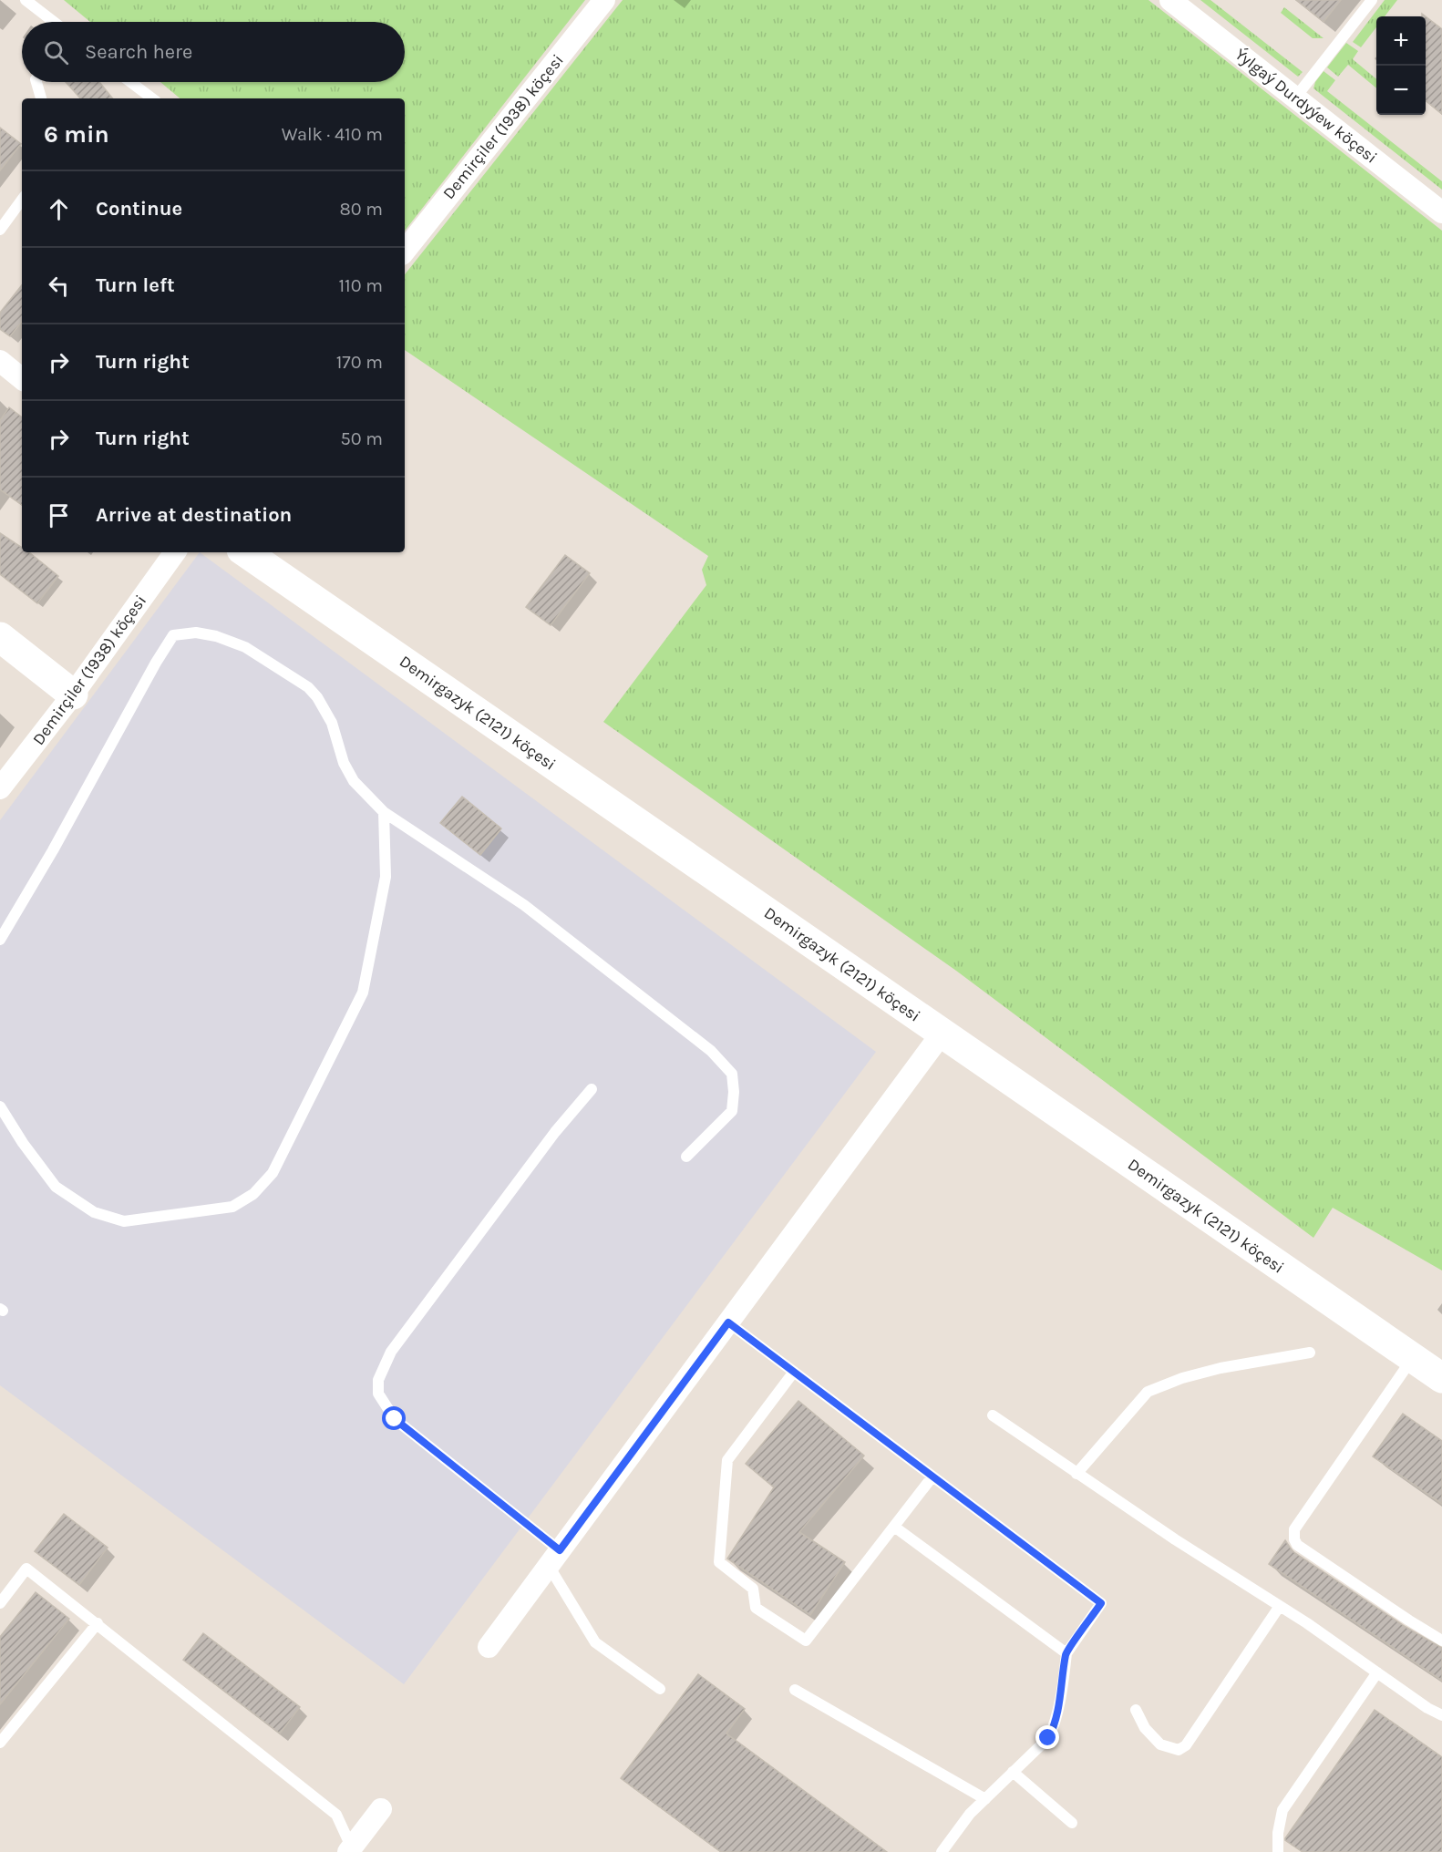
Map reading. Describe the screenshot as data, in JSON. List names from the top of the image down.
{
  "streets": {
    "street": ["Ýylgaý Durdyýew köçesi", "Demirçiler (1938) köçesi", "Demirgazyk (2121) köçesi"]
  },
  "page": {
    "map_buttons": ["+", "−"],
    "search": "Search here",
    "heading": ["6 min", "Walk · 410 m"],
    "list": [
      ["Continue", "80 m"],
      ["Turn left", "110 m"],
      ["Turn right", "170 m"],
      ["Turn right", "50 m"],
      "Arrive at destination"
    ]
  }
}
